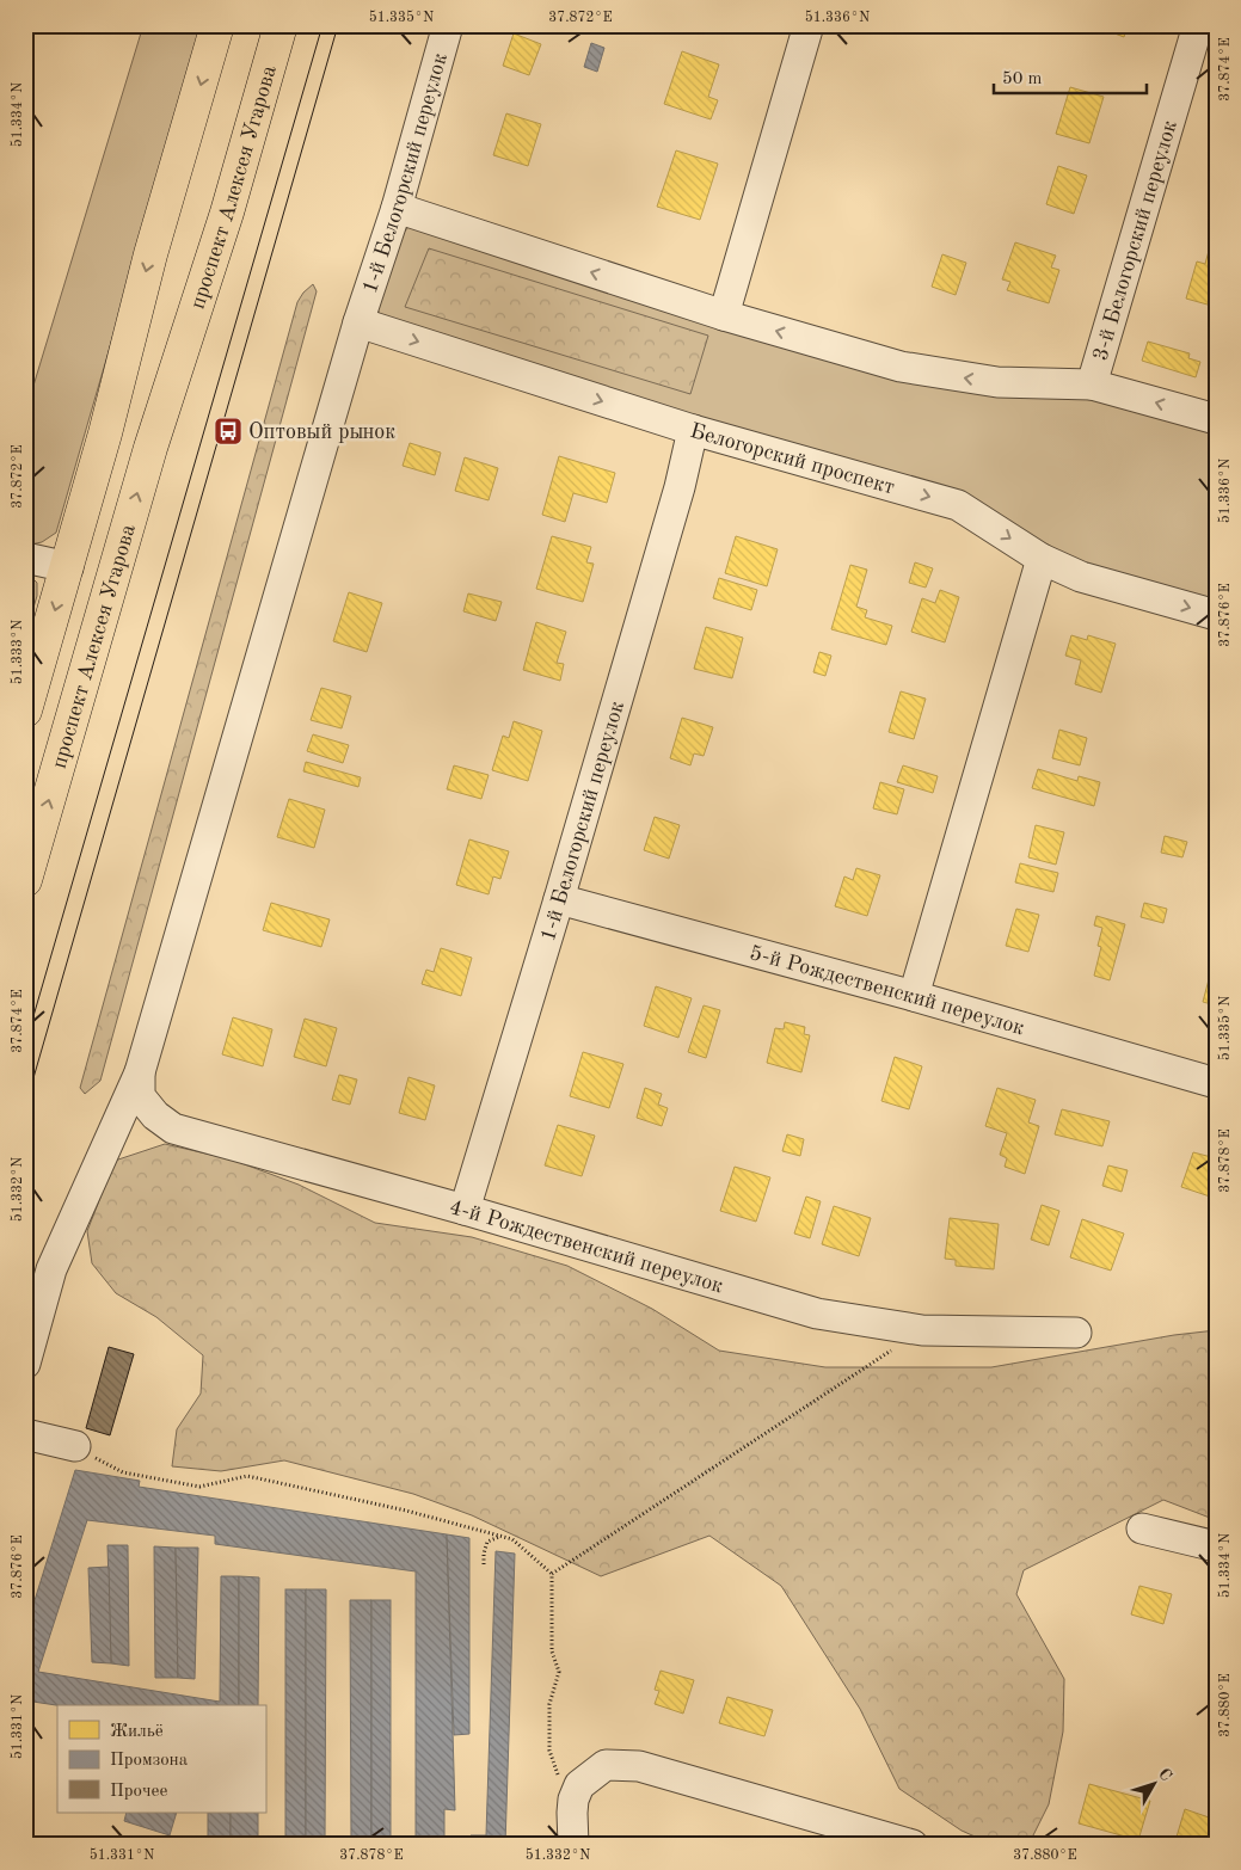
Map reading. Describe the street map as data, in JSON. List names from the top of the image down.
{
  "streets": {
    "main road": ["проспект Алексея Угарова"],
    "street": [
      "1-й Белогорский переулок",
      "3-й Белогорский переулок",
      "Белогорский проспект",
      "5-й Рождественский переулок",
      "4-й Рождественский переулок"
    ]
  },
  "crossings": [
    ["1-й Белогорский переулок", "Белогорский проспект"],
    ["1-й Белогорский переулок", "5-й Рождественский переулок"],
    ["1-й Белогорский переулок", "4-й Рождественский переулок"]
  ],
  "places": {
    "bus stop": ["Оптовый рынок"]
  },
  "legend": ["Жильё", "Промзона", "Прочее"],
  "scale_bar": "50 m",
  "north": "top right",
  "coordinates": [
    "51.335°N",
    "37.872°E",
    "51.336°N",
    "37.874°E",
    "51.334°N",
    "37.876°E",
    "51.333°N",
    "37.878°E",
    "51.332°N",
    "37.880°E",
    "51.331°N"
  ]
}
